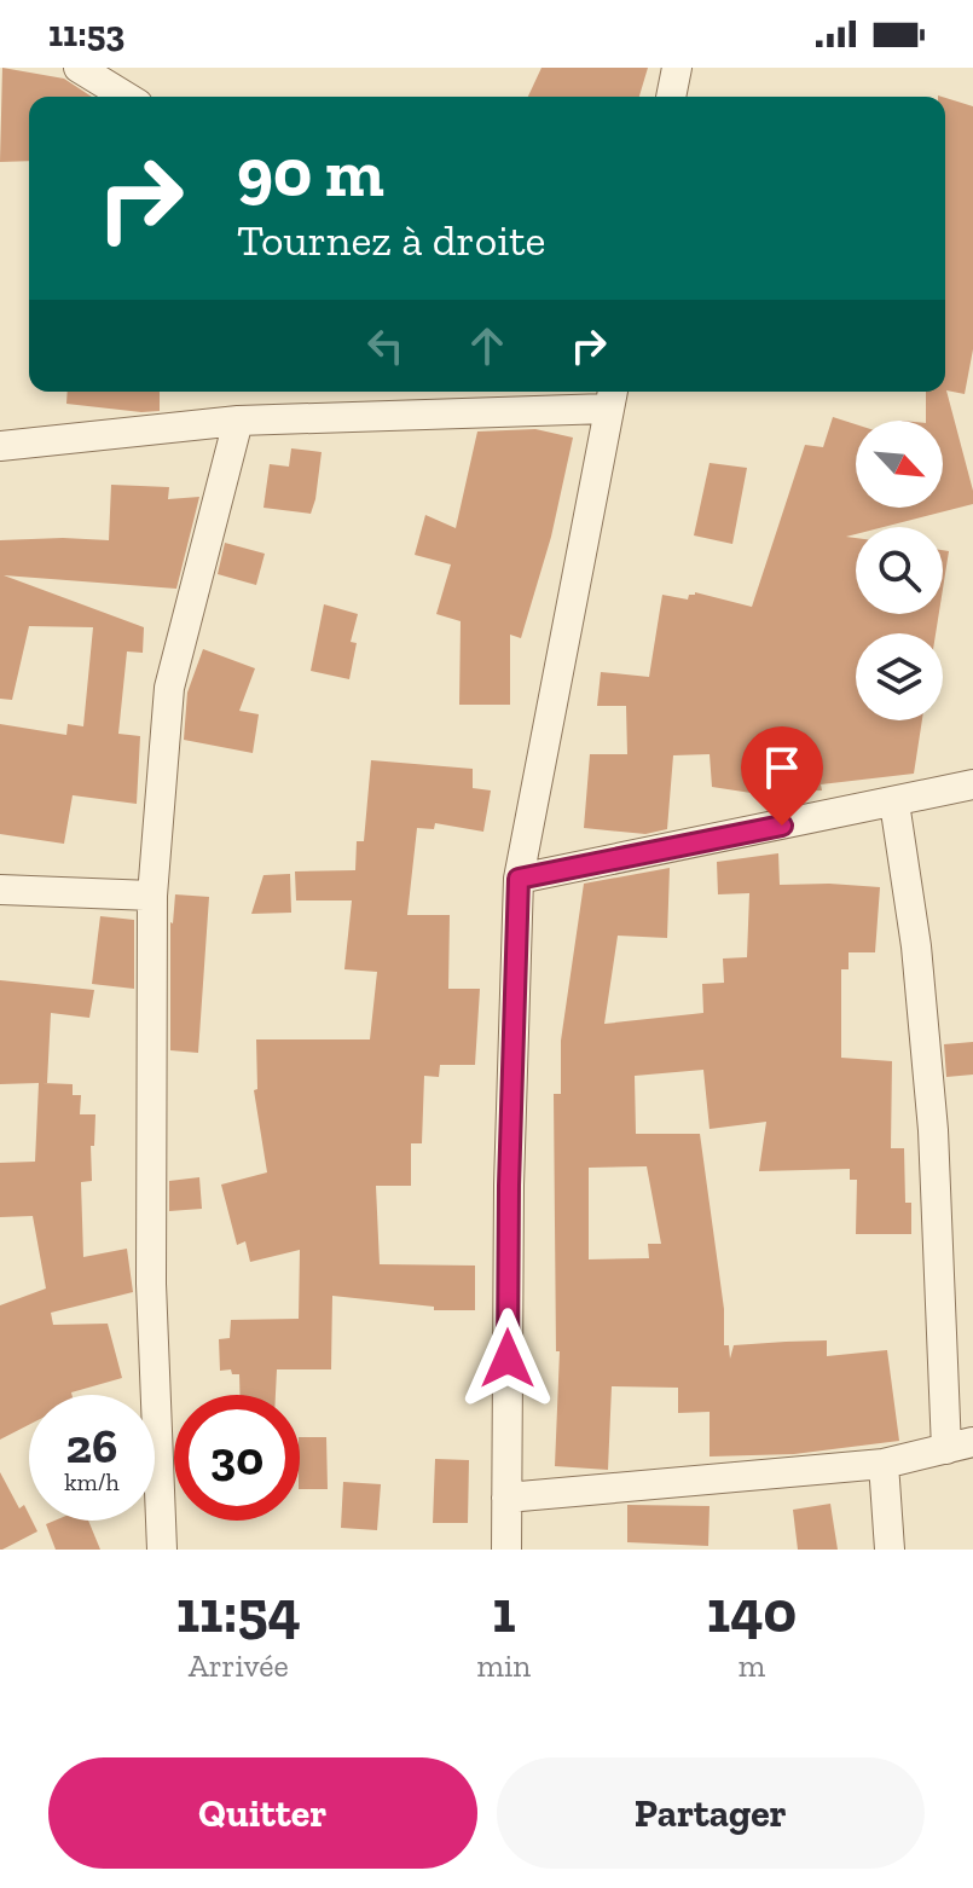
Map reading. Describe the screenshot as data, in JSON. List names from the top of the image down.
{
  "north": "bottom right",
  "page": {
    "status": "11:53",
    "turn": ["90 m", "Tournez à droite"],
    "speed": "26 km/h",
    "limit": "30",
    "eta": [
      "11:54",
      "Arrivée",
      "1",
      "min",
      "140",
      "m"
    ],
    "buttons": ["Quitter", "Partager"]
  }
}
